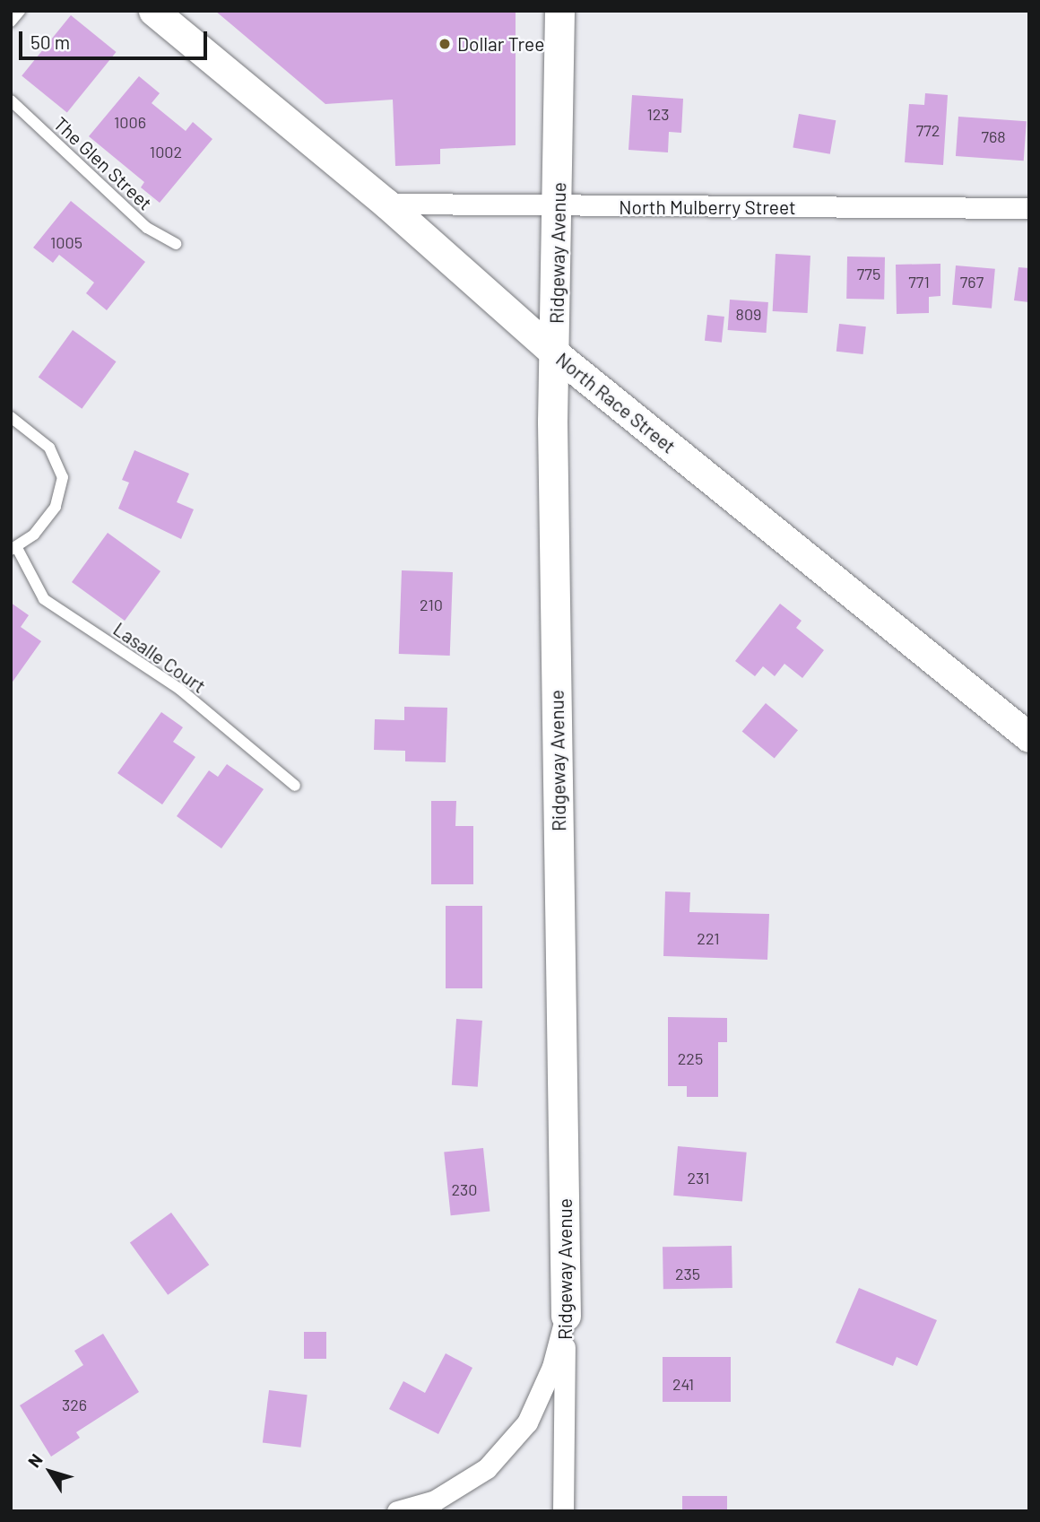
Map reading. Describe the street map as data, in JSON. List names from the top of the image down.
{
  "streets": {
    "street": ["North Mulberry Street", "Ridgeway Avenue", "North Race Street"],
    "lane": ["The Glen Street", "Lasalle Court"]
  },
  "crossings": [
    ["North Mulberry Street", "Ridgeway Avenue"],
    ["North Mulberry Street", "North Race Street"],
    ["Ridgeway Avenue", "North Race Street"]
  ],
  "places": ["Dollar Tree"],
  "house_numbers": [
    "123",
    "1006",
    "772",
    "768",
    "1002",
    "1005",
    "775",
    "771",
    "767",
    "809",
    "210",
    "221",
    "225",
    "231",
    "230",
    "235",
    "241",
    "326"
  ],
  "scale_bar": "50 m",
  "north": "top left"
}
